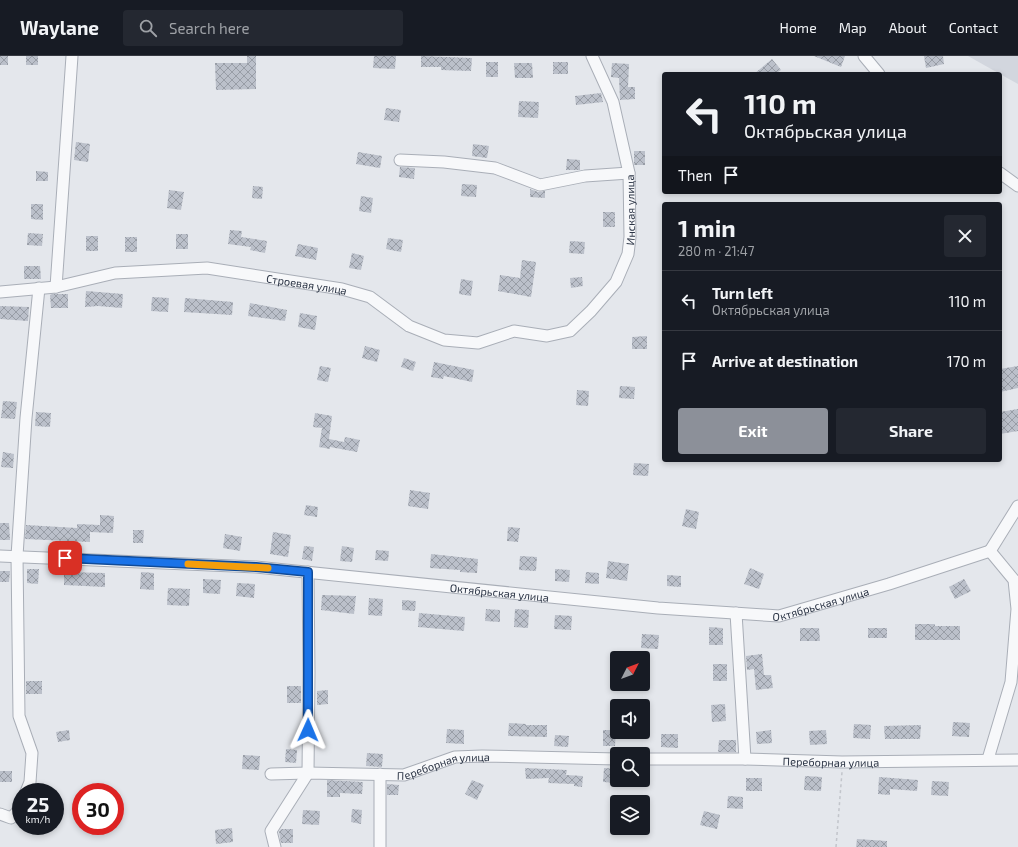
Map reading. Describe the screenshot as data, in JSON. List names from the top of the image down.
{
  "streets": {
    "street": [
      "Инская улица",
      "Строевая улица",
      "Октябрьская улица",
      "Переборная улица"
    ]
  },
  "crossings": [
    ["Инская улица", "Строевая улица"]
  ],
  "north": "top right",
  "page": {
    "header": "Waylane",
    "search": "Search here",
    "nav": [
      "Home",
      "Map",
      "About",
      "Contact"
    ],
    "turn": ["110 m", "Октябрьская улица"],
    "then": "Then",
    "heading": ["1 min", "280 m · 21:47"],
    "list": [
      {
        "name": "Turn left",
        "note": "Октябрьская улица",
        "value": "110 m"
      },
      {
        "name": "Arrive at destination",
        "value": "170 m"
      }
    ],
    "buttons": ["Exit", "Share"],
    "speed": "25 km/h",
    "limit": "30"
  }
}
